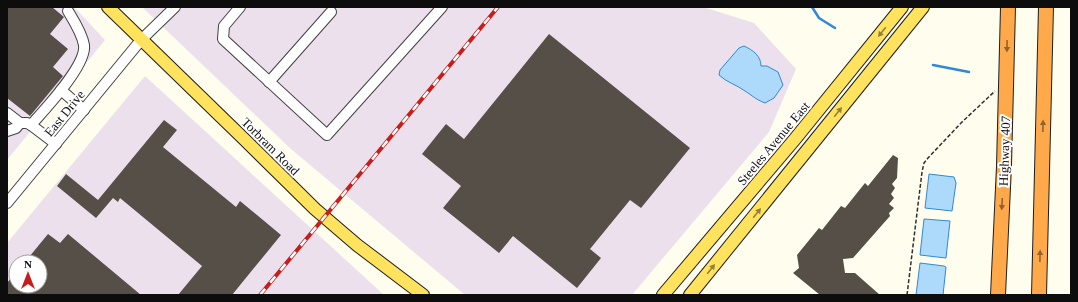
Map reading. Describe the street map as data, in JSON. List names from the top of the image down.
{
  "streets": {
    "highway": ["Highway 407"],
    "main road": ["Steeles Avenue East", "Torbram Road"],
    "street": ["East Drive"]
  },
  "crossings": [
    ["East Drive", "Torbram Road"]
  ],
  "north": "top"
}
